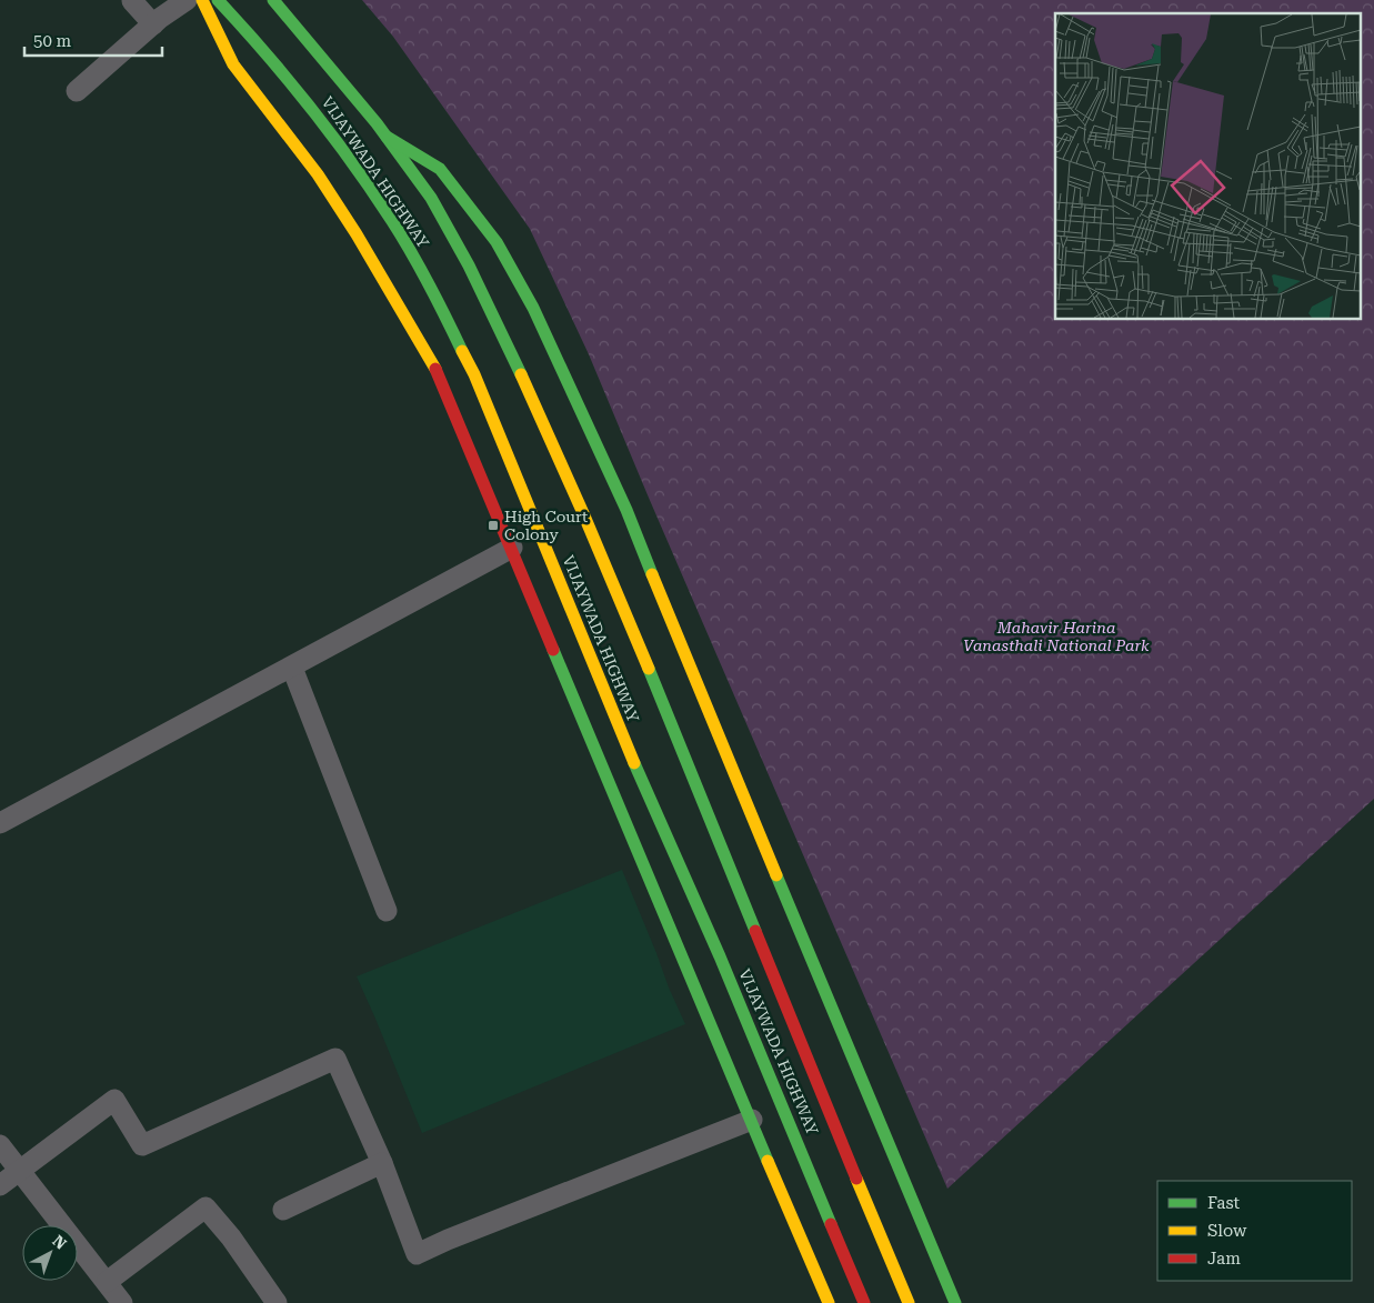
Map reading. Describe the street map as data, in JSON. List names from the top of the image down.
{
  "streets": {
    "main road": ["VIJAYWADA HIGHWAY"]
  },
  "parks": ["Mahavir Harina Vanasthali National Park"],
  "places": {
    "transit": ["High Court Colony"]
  },
  "legend": ["Fast", "Slow", "Jam"],
  "scale_bar": "50 m",
  "north": "top right"
}
